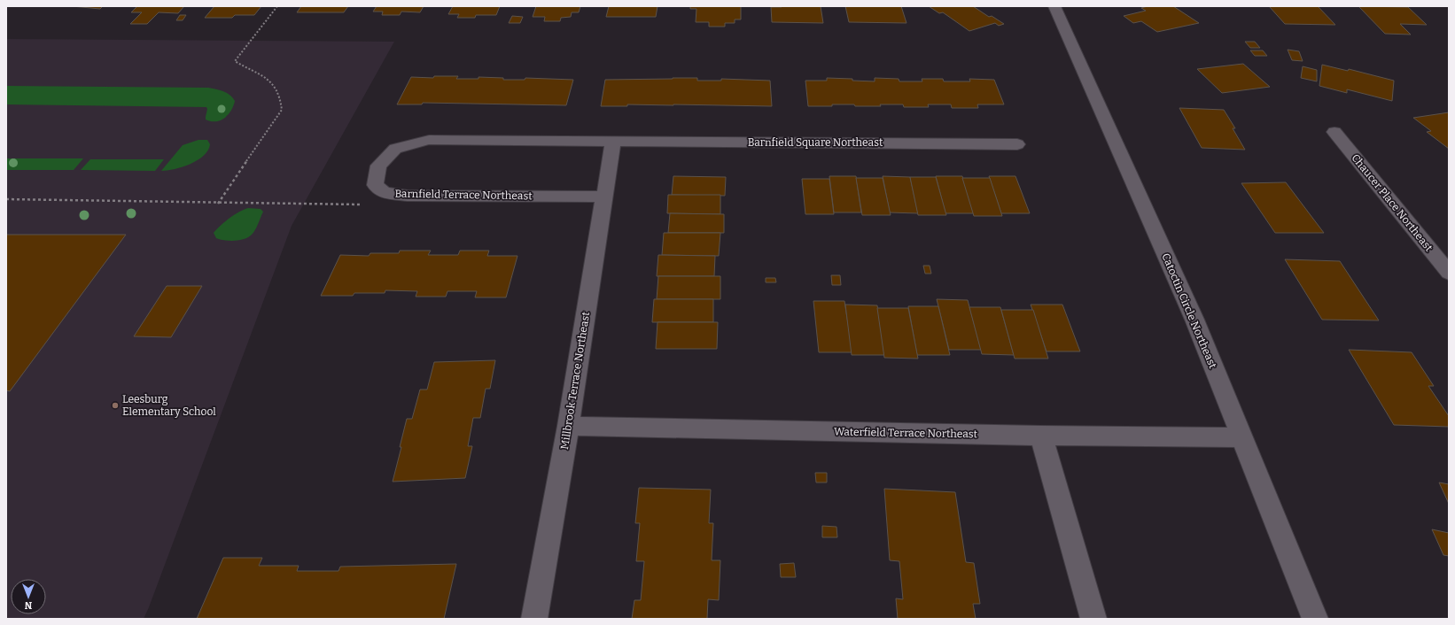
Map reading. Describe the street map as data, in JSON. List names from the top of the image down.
{
  "streets": {
    "street": [
      "Barnfield Square Northeast",
      "Barnfield Terrace Northeast",
      "Chaucer Place Northeast",
      "Catoctin Circle Northeast",
      "Millbrook Terrace Northeast",
      "Waterfield Terrace Northeast"
    ]
  },
  "crossings": [
    ["Barnfield Square Northeast", "Barnfield Terrace Northeast"],
    ["Barnfield Square Northeast", "Millbrook Terrace Northeast"],
    ["Barnfield Terrace Northeast", "Millbrook Terrace Northeast"],
    ["Catoctin Circle Northeast", "Waterfield Terrace Northeast"],
    ["Millbrook Terrace Northeast", "Waterfield Terrace Northeast"]
  ],
  "places": ["Leesburg Elementary School"],
  "north": "bottom"
}
